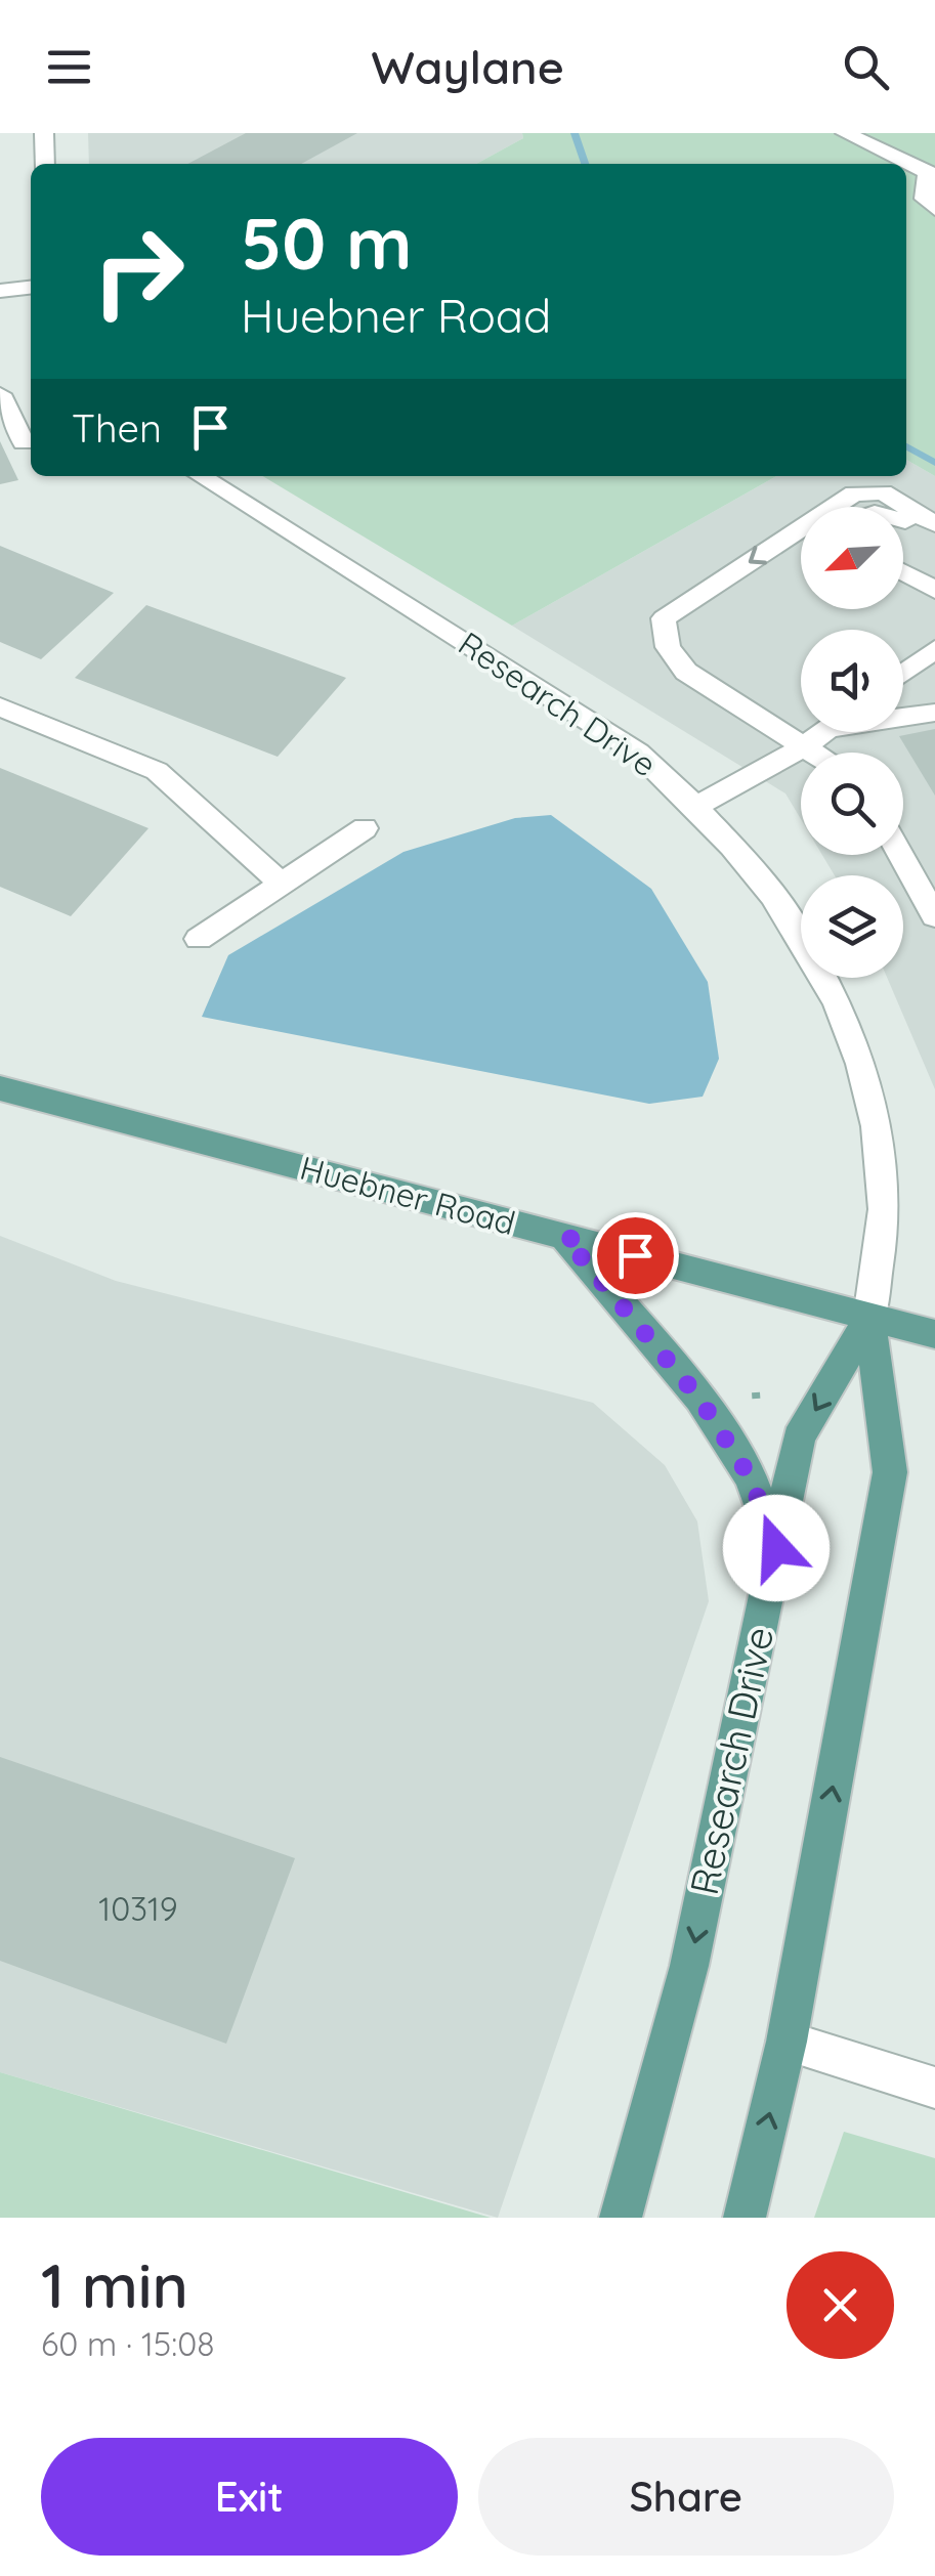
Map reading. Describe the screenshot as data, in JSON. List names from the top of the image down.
{
  "streets": {
    "main road": ["Research Drive", "Huebner Road"]
  },
  "crossings": [
    ["Research Drive", "Huebner Road"]
  ],
  "house_numbers": ["10319"],
  "north": "bottom left",
  "page": {
    "header": "Waylane",
    "turn": ["50 m", "Huebner Road"],
    "then": "Then",
    "heading": ["1 min", "60 m · 15:08"],
    "buttons": ["Exit", "Share"]
  }
}
